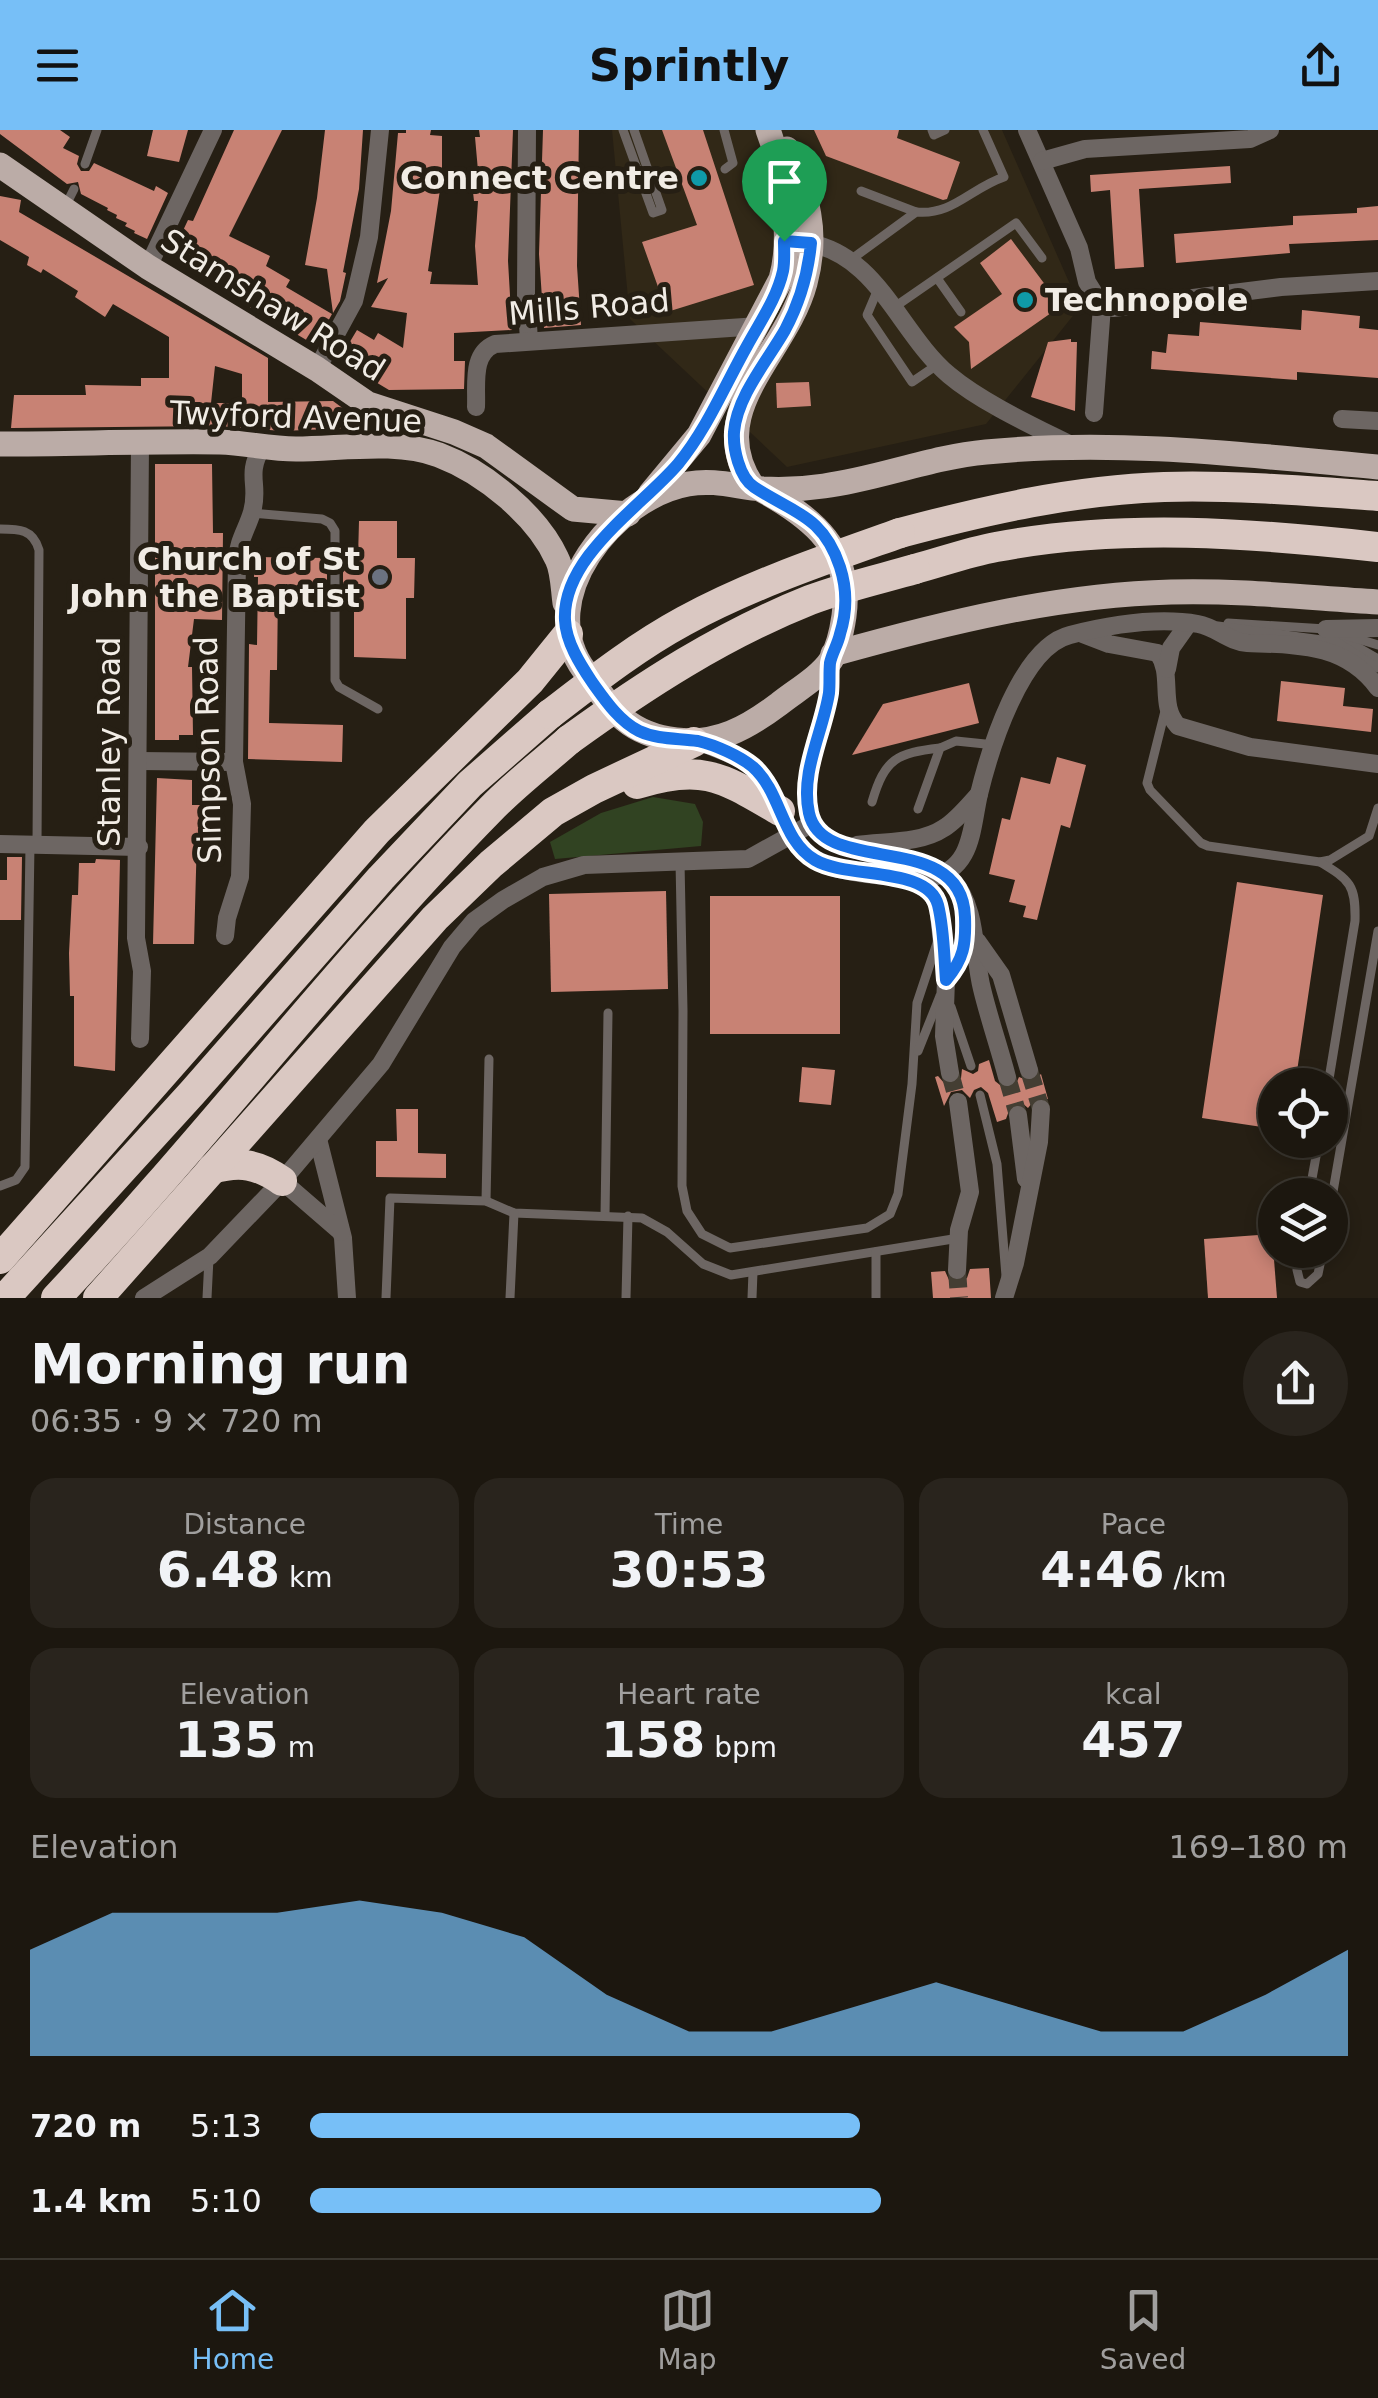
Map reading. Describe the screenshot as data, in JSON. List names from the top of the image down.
{
  "streets": {
    "main road": ["Stamshaw Road", "Twyford Avenue"],
    "street": ["Mills Road", "Stanley Road", "Simpson Road"]
  },
  "crossings": [
    ["Stamshaw Road", "Twyford Avenue"],
    ["Twyford Avenue", "Stanley Road"],
    ["Twyford Avenue", "Simpson Road"]
  ],
  "places": ["Connect Centre", "Technopole", "Church of St John the Baptist"],
  "page": {
    "header": "Sprintly",
    "heading": ["Morning run", "06:35 · 9 × 720 m"],
    "stats": [
      ["Distance", "6.48 km"],
      ["Time", "30:53"],
      ["Pace", "4:46 /km"],
      ["Elevation", "135 m"],
      ["Heart rate", "158 bpm"],
      ["kcal", "457"]
    ],
    "chart": ["Elevation", "169–180 m"],
    "list": [
      {
        "name": "720 m",
        "note": "5:13"
      },
      {
        "name": "1.4 km",
        "note": "5:10"
      }
    ],
    "tabs": ["Home", "Map", "Saved"]
  }
}
